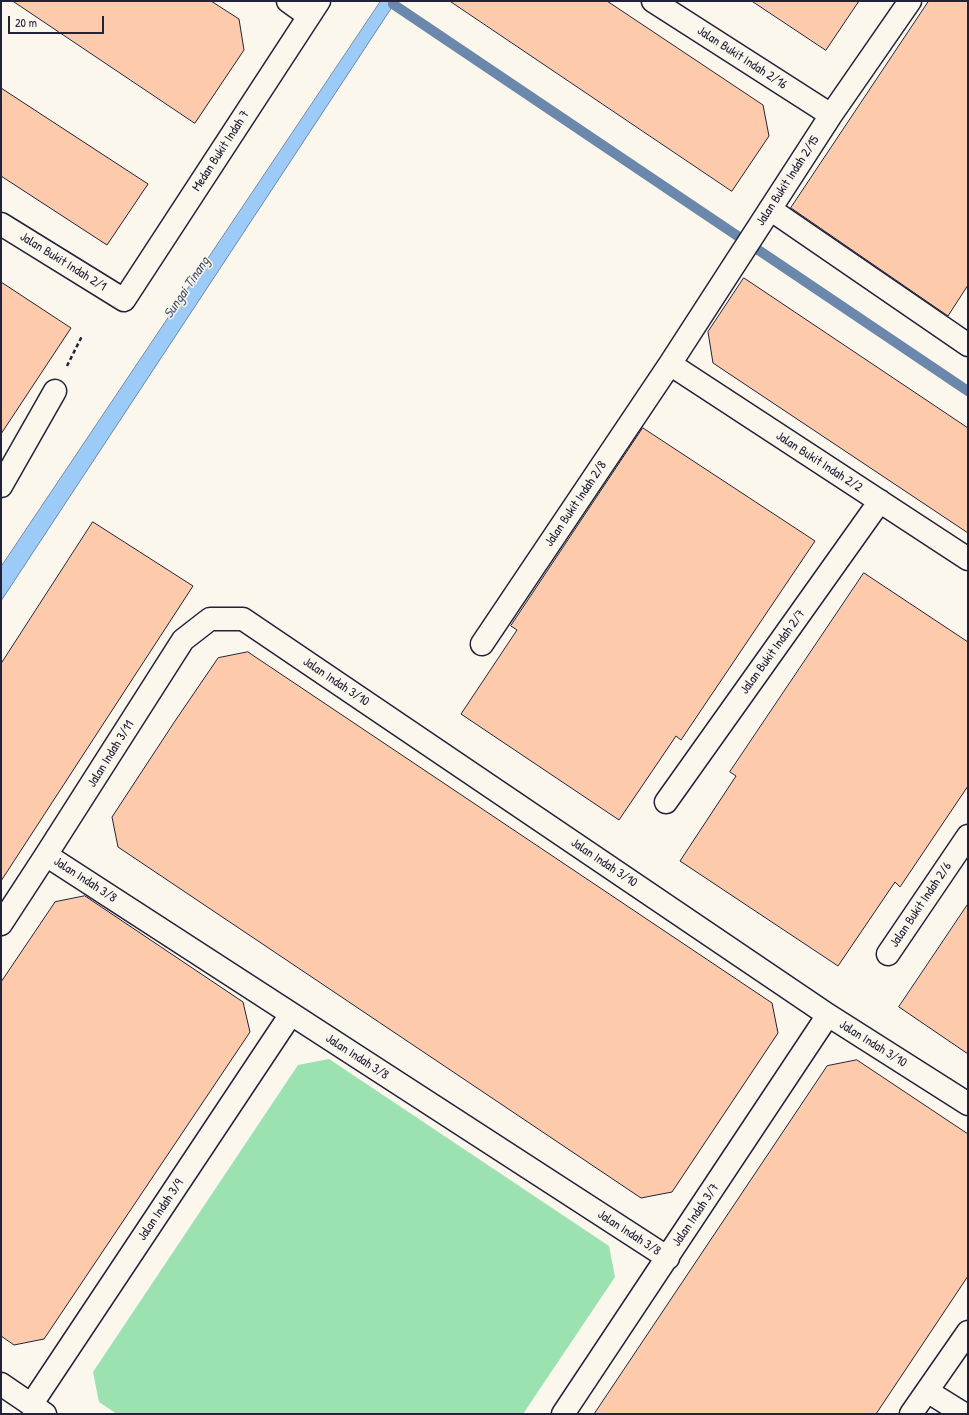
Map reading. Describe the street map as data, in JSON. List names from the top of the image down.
{
  "streets": {
    "street": [
      "Jalan Bukit Indah 2/16",
      "Medan Bukit Indah 7",
      "Jalan Bukit Indah 2/15",
      "Jalan Bukit Indah 2/1",
      "Jalan Bukit Indah 2/2",
      "Jalan Bukit Indah 2/8",
      "Jalan Bukit Indah 2/7",
      "Jalan Indah 3/10",
      "Jalan Indah 3/11",
      "Jalan Indah 3/8",
      "Jalan Bukit Indah 2/6",
      "Jalan Indah 3/9",
      "Jalan Indah 3/7"
    ]
  },
  "crossings": [
    ["Jalan Bukit Indah 2/16", "Jalan Bukit Indah 2/15"],
    ["Medan Bukit Indah 7", "Jalan Bukit Indah 2/1"],
    ["Jalan Bukit Indah 2/15", "Jalan Bukit Indah 2/2"],
    ["Jalan Bukit Indah 2/15", "Jalan Bukit Indah 2/8"],
    ["Jalan Bukit Indah 2/2", "Jalan Bukit Indah 2/8"],
    ["Jalan Bukit Indah 2/2", "Jalan Bukit Indah 2/7"],
    ["Jalan Indah 3/10", "Jalan Indah 3/11"],
    ["Jalan Indah 3/10", "Jalan Indah 3/7"],
    ["Jalan Indah 3/11", "Jalan Indah 3/8"],
    ["Jalan Indah 3/8", "Jalan Indah 3/9"],
    ["Jalan Indah 3/8", "Jalan Indah 3/7"]
  ],
  "water": ["Sungai Tinang"],
  "scale_bar": "20 m"
}
